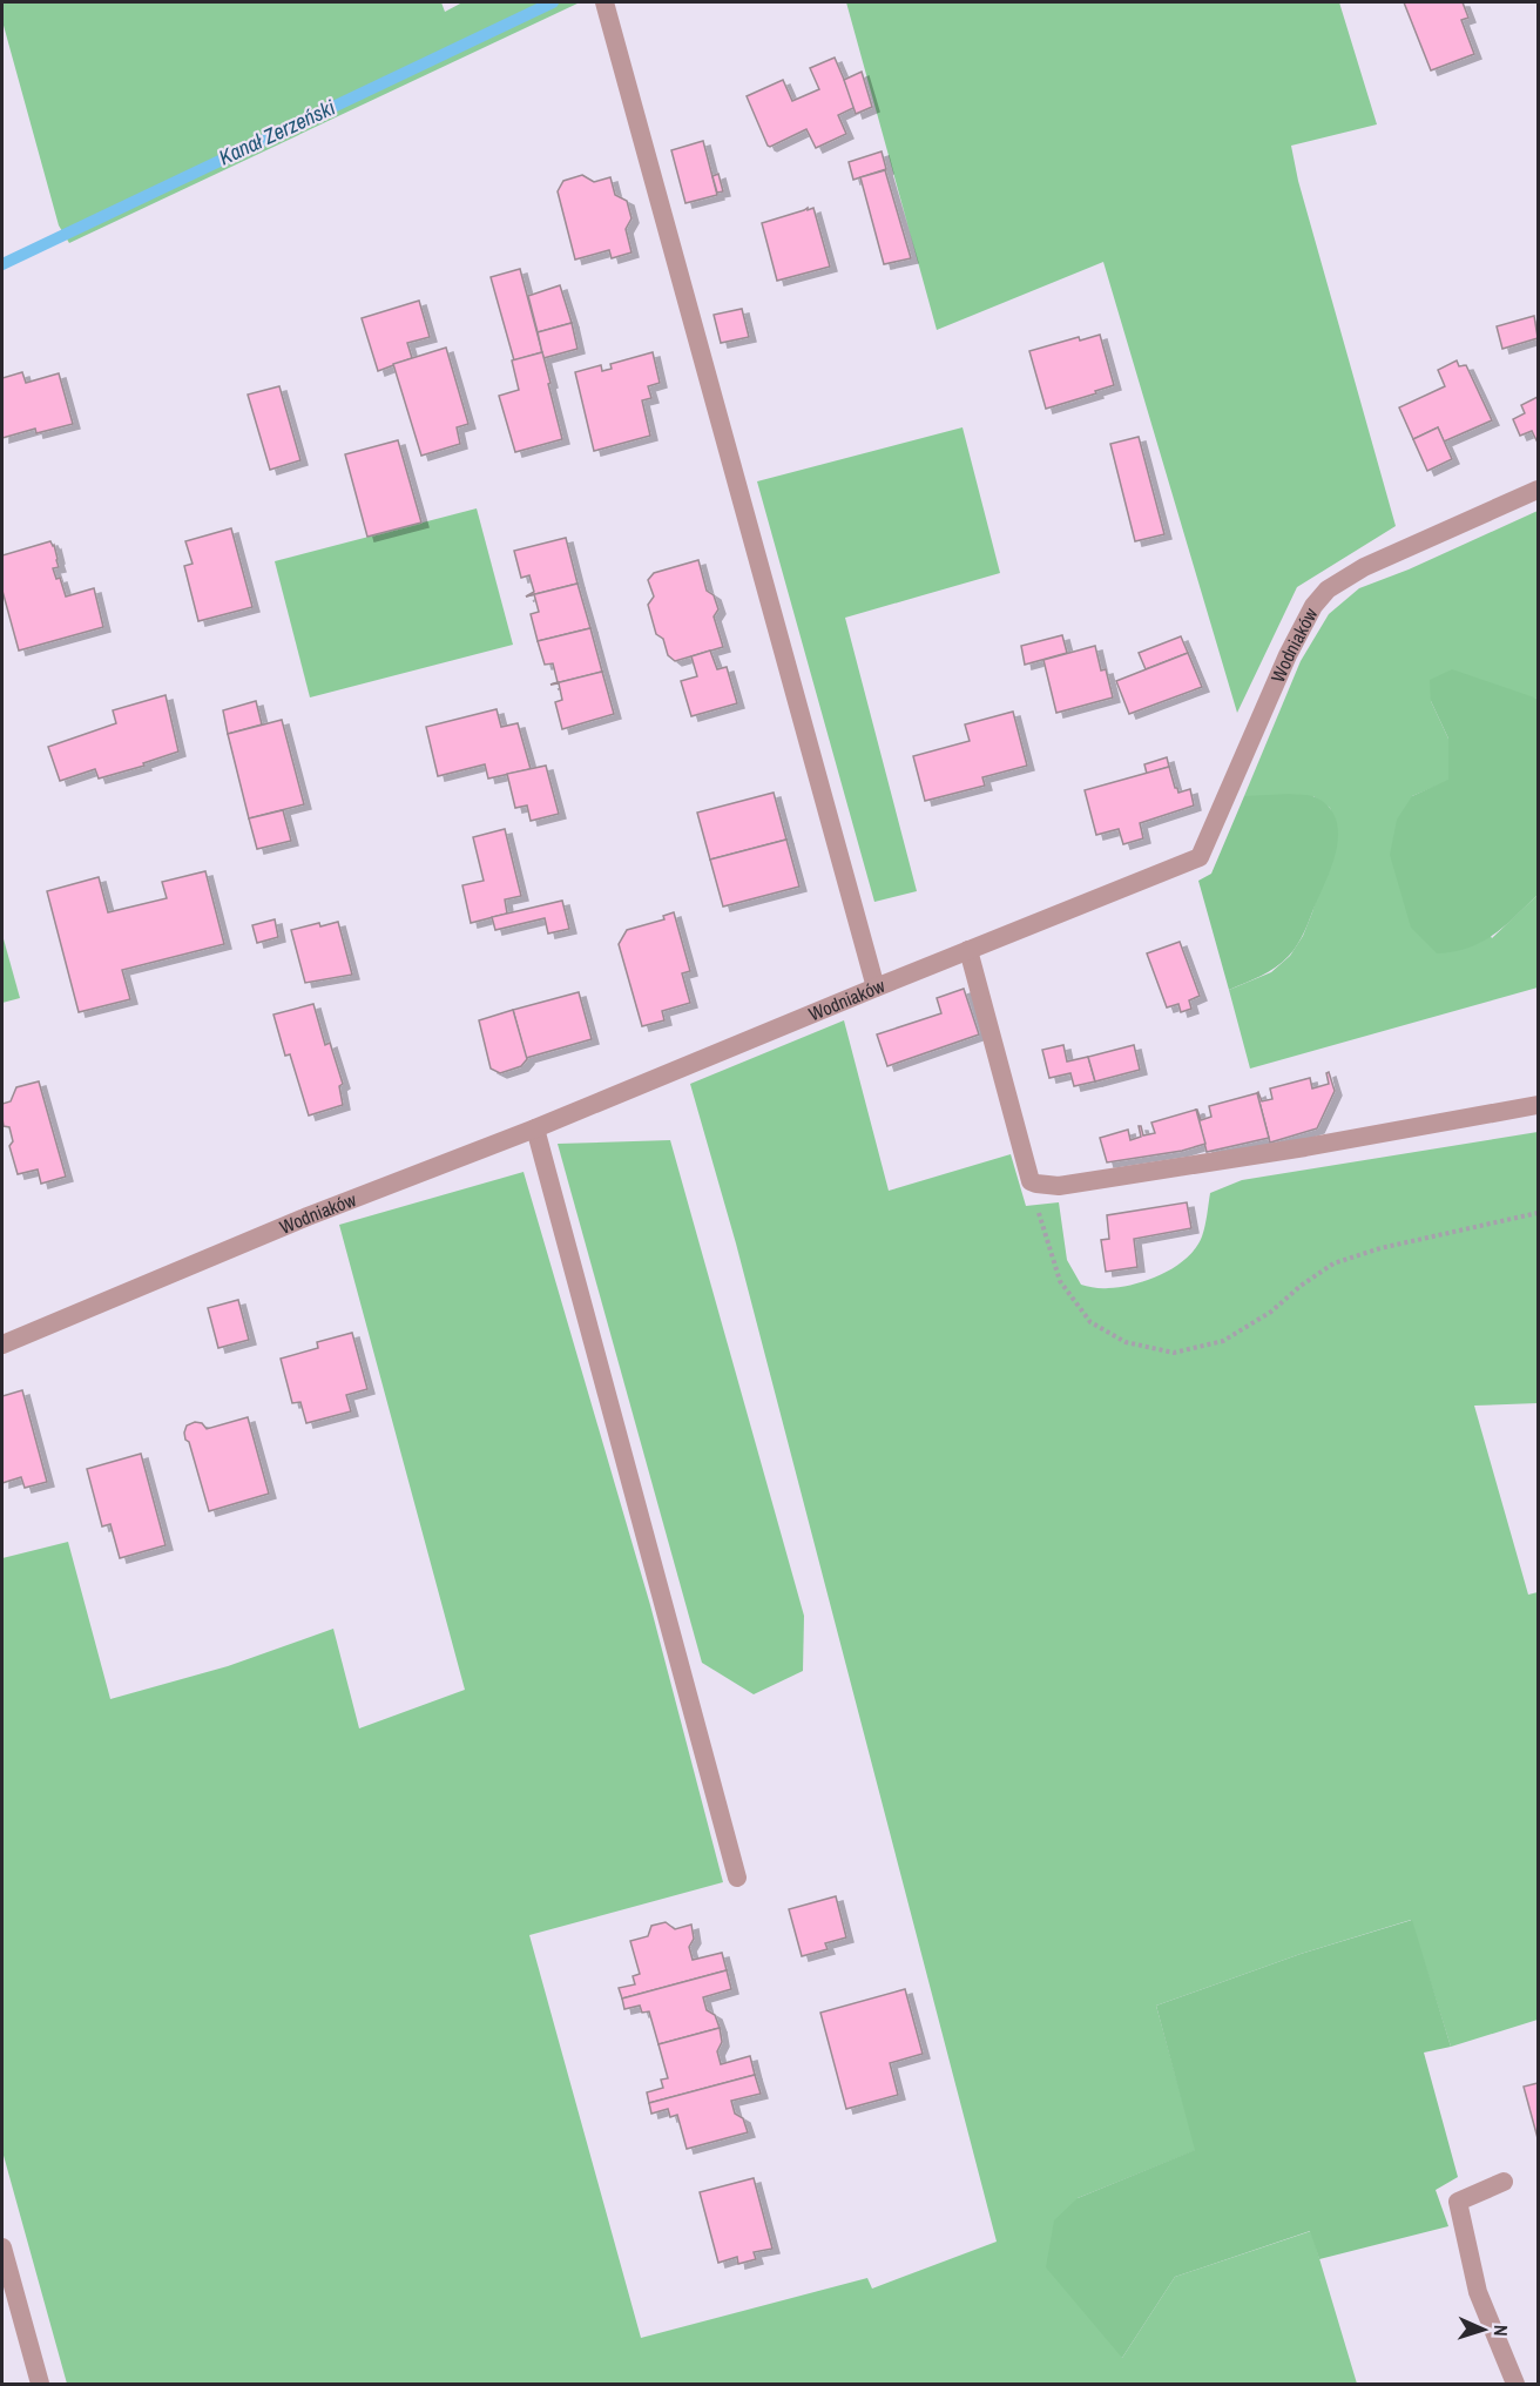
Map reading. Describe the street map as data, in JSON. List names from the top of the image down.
{
  "streets": {
    "street": ["Wodniaków"]
  },
  "water": ["Kanał Zerzeński"],
  "north": "right"
}
